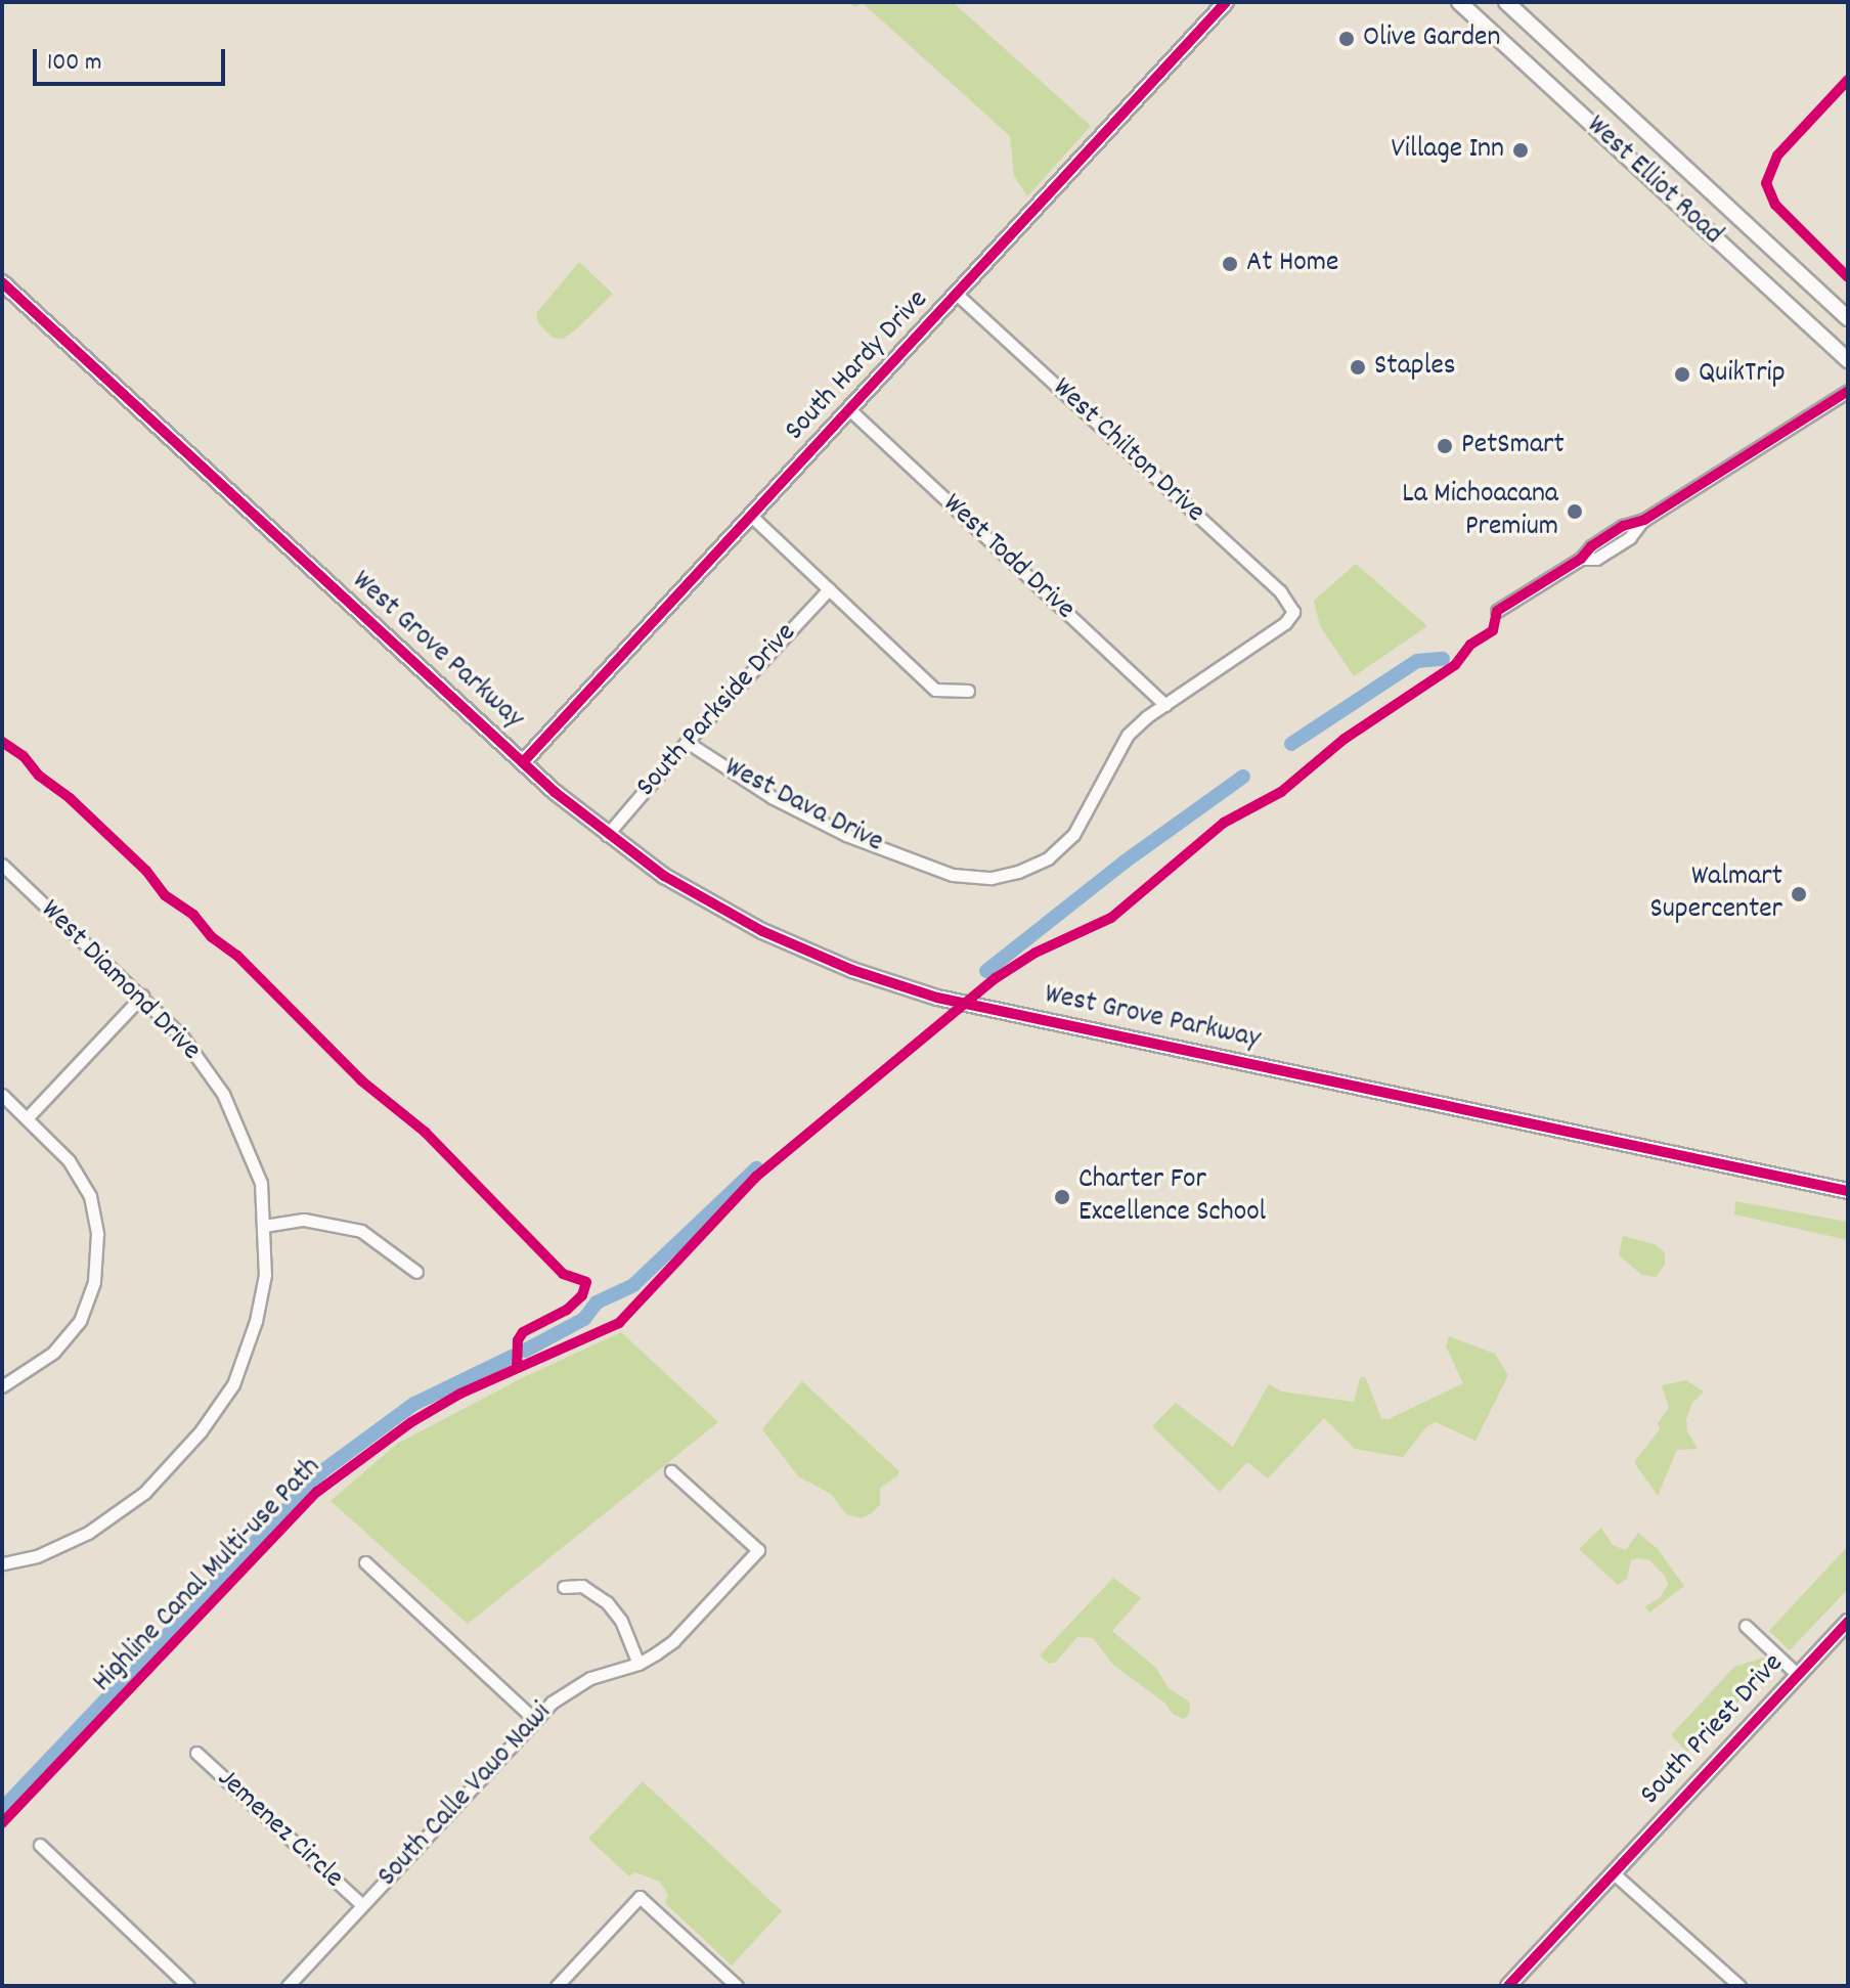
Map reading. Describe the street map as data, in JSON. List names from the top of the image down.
{
  "streets": {
    "street": [
      "West Elliot Road",
      "South Hardy Drive",
      "West Chilton Drive",
      "West Todd Drive",
      "West Grove Parkway",
      "South Parkside Drive",
      "West Dava Drive",
      "West Diamond Drive",
      "South Priest Drive",
      "South Calle Vauo Nawi",
      "Jemenez Circle"
    ],
    "cycle path": ["Highline Canal Multi-use Path"]
  },
  "crossings": [
    ["South Hardy Drive", "West Chilton Drive"],
    ["South Hardy Drive", "West Todd Drive"],
    ["South Hardy Drive", "West Grove Parkway"],
    ["West Chilton Drive", "West Todd Drive"],
    ["West Chilton Drive", "West Dava Drive"],
    ["West Todd Drive", "West Dava Drive"],
    ["West Grove Parkway", "South Parkside Drive"],
    ["South Parkside Drive", "West Dava Drive"],
    ["South Calle Vauo Nawi", "Jemenez Circle"]
  ],
  "places": [
    "Olive Garden",
    "Village Inn",
    "At Home",
    "Staples",
    "QuikTrip",
    "PetSmart",
    "La Michoacana Premium",
    "Walmart Supercenter",
    "Charter For Excellence School"
  ],
  "scale_bar": "100 m"
}
